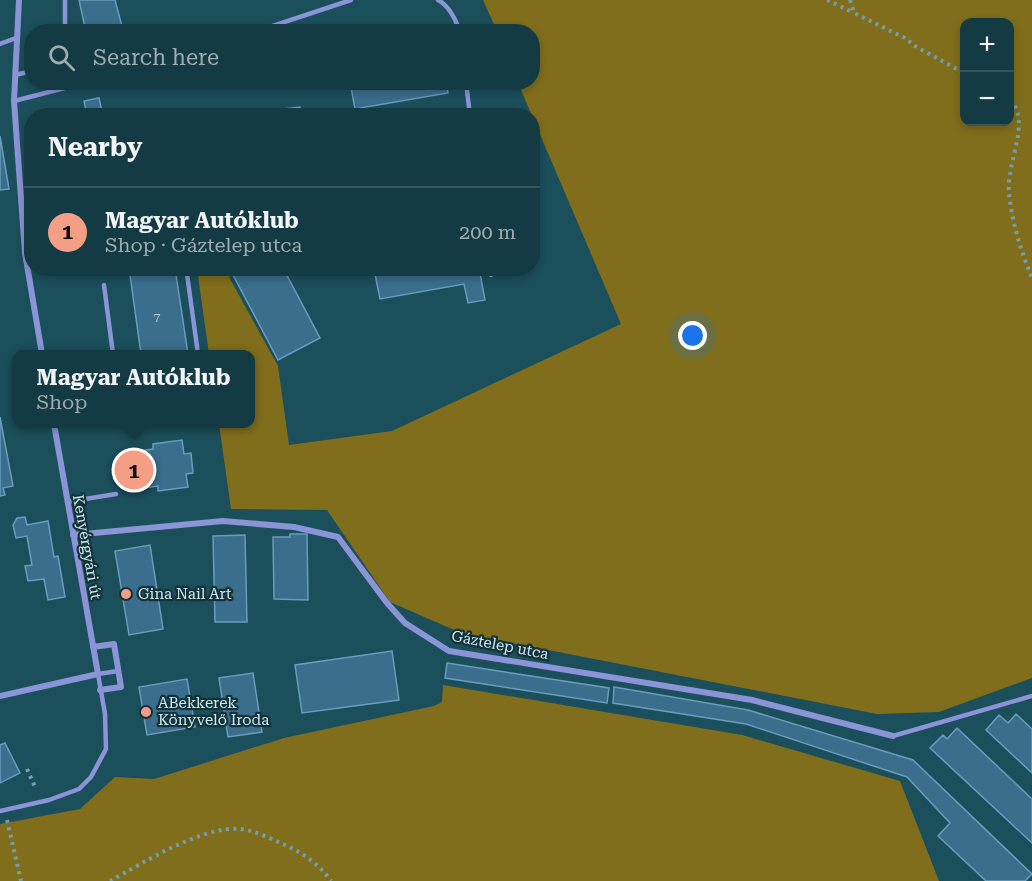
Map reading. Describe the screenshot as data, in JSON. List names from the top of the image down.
{
  "streets": {
    "street": ["Kenyérgyári út", "Gáztelep utca"]
  },
  "crossings": [
    ["Kenyérgyári út", "Gáztelep utca"]
  ],
  "places": ["Gina Nail Art", "ABekkerek Könyvelő Iroda"],
  "house_numbers": ["7"],
  "page": {
    "map_buttons": ["+", "−"],
    "search": "Search here",
    "heading": "Nearby",
    "list": [
      {
        "mark": "1",
        "name": "Magyar Autóklub",
        "note": "Shop · Gáztelep utca",
        "value": "200 m"
      }
    ],
    "popup": ["Magyar Autóklub", "Shop"],
    "pins": "1"
  }
}
